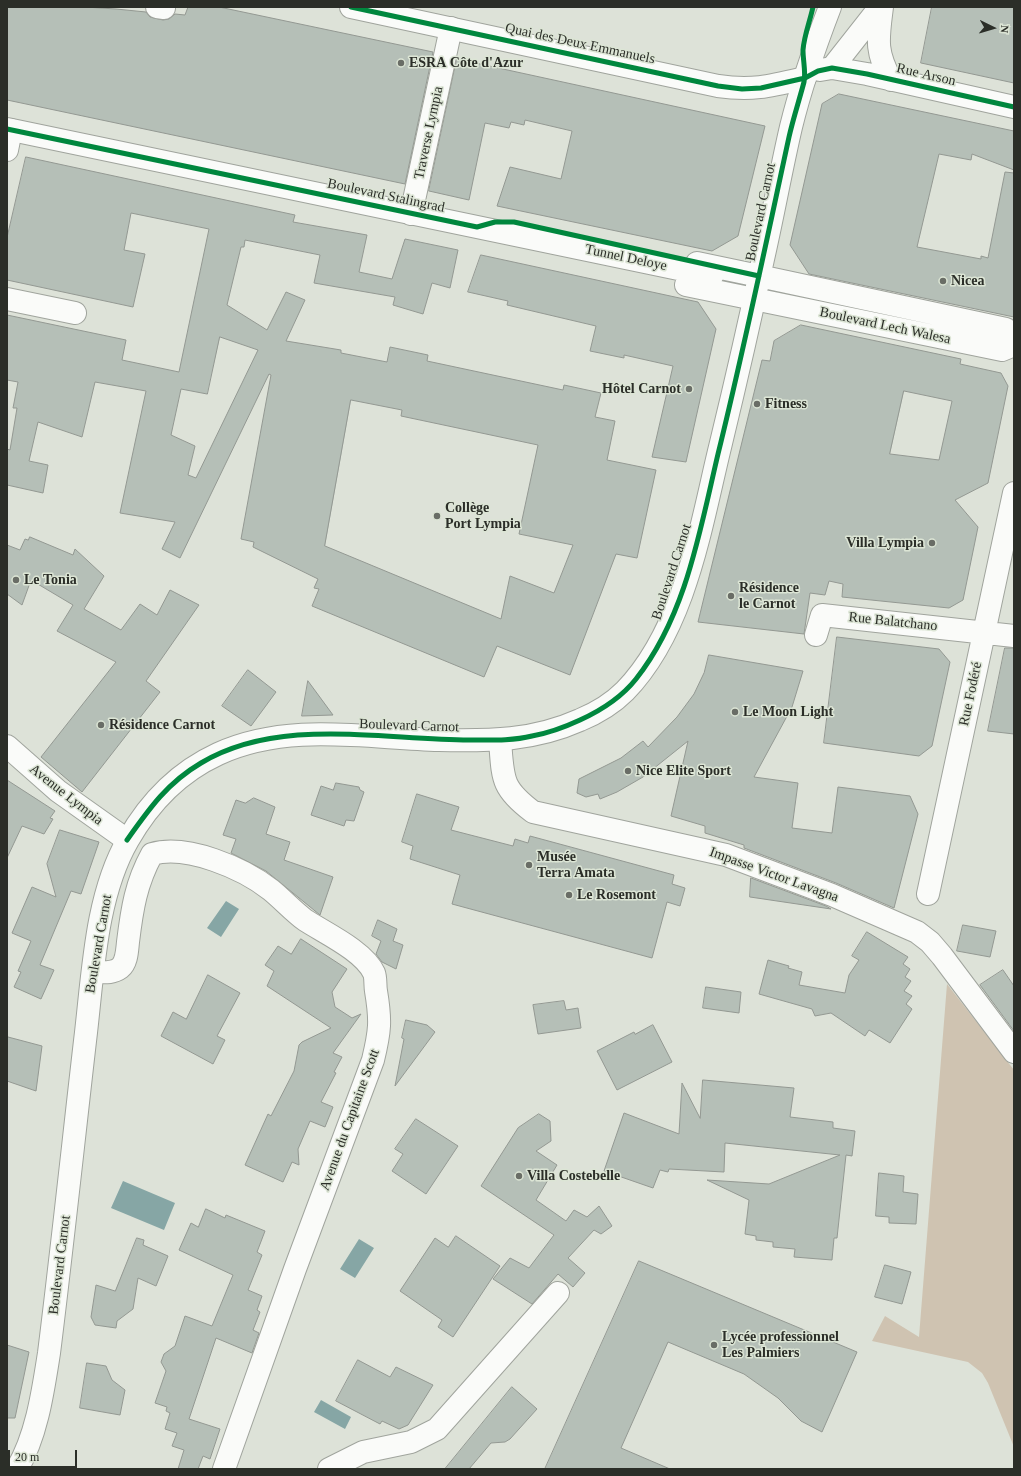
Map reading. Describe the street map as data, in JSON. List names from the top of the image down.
{
  "streets": {
    "street": [
      "Quai des Deux Emmanuels",
      "Rue Arson",
      "Traverse Lympia",
      "Boulevard Stalingrad",
      "Boulevard Carnot",
      "Tunnel Deloye",
      "Boulevard Lech Walesa",
      "Rue Balatchano",
      "Rue Fodéré",
      "Avenue Lympia",
      "Impasse Victor Lavagna",
      "Avenue du Capitaine Scott"
    ]
  },
  "crossings": [
    ["Quai des Deux Emmanuels", "Rue Arson"],
    ["Quai des Deux Emmanuels", "Traverse Lympia"],
    ["Quai des Deux Emmanuels", "Boulevard Carnot"],
    ["Traverse Lympia", "Boulevard Stalingrad"],
    ["Boulevard Stalingrad", "Boulevard Carnot"],
    ["Boulevard Stalingrad", "Tunnel Deloye"],
    ["Boulevard Stalingrad", "Boulevard Lech Walesa"],
    ["Boulevard Carnot", "Boulevard Lech Walesa"],
    ["Boulevard Carnot", "Avenue Lympia"],
    ["Boulevard Carnot", "Impasse Victor Lavagna"],
    ["Boulevard Carnot", "Avenue du Capitaine Scott"],
    ["Rue Balatchano", "Rue Fodéré"]
  ],
  "places": [
    "ESRA Côte d'Azur",
    "Nicea",
    "Hôtel Carnot",
    "Fitness",
    "Collège Port Lympia",
    "Villa Lympia",
    "Le Tonia",
    "Résidence le Carnot",
    "Le Moon Light",
    "Résidence Carnot",
    "Nice Elite Sport",
    "Musée Terra Amata",
    "Le Rosemont",
    "Villa Costebelle",
    "Lycée professionnel Les Palmiers"
  ],
  "scale_bar": "20 m",
  "north": "right"
}
